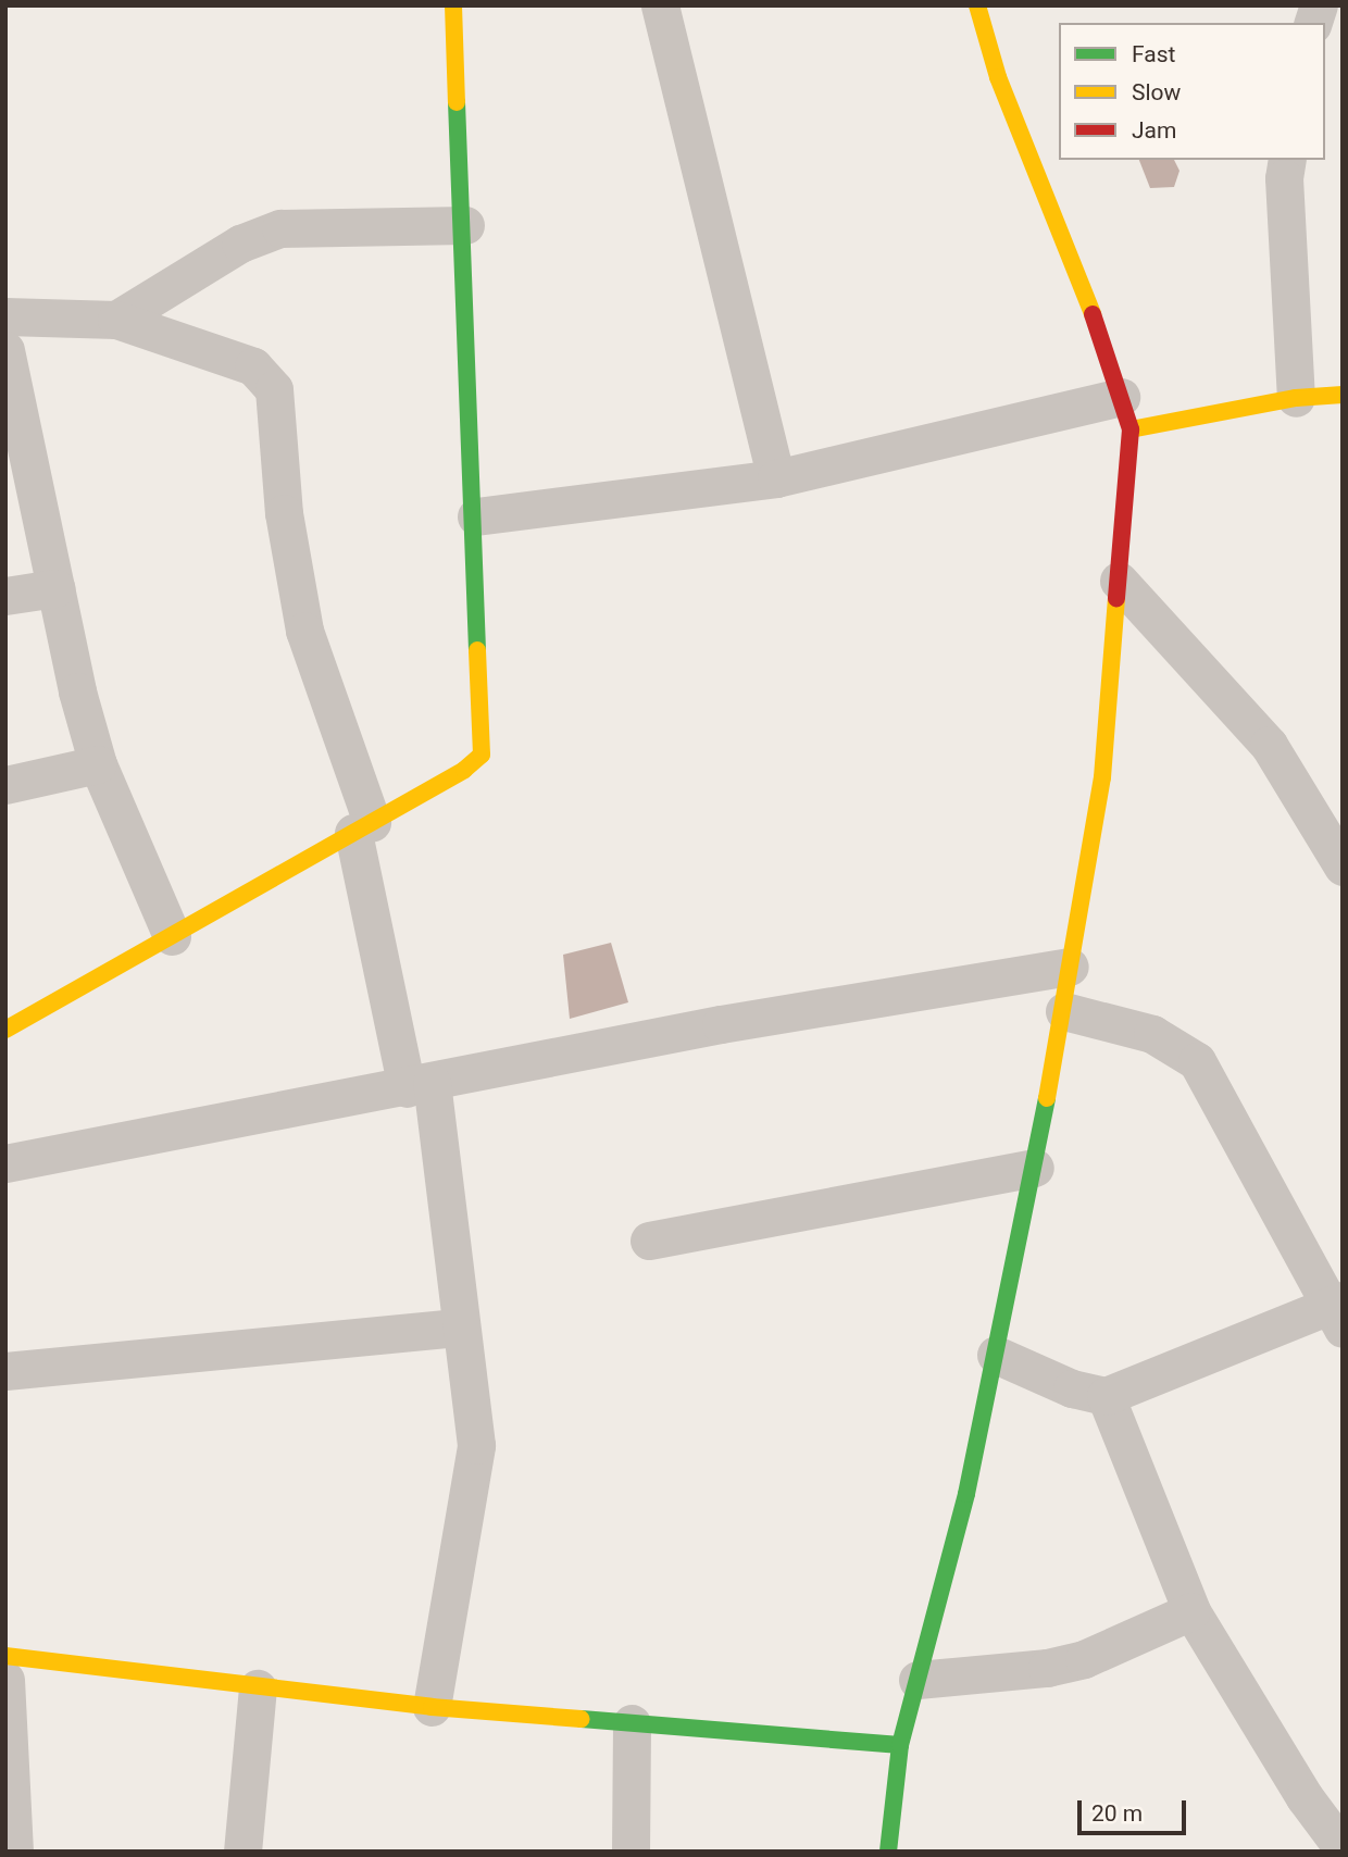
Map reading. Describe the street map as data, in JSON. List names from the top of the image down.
{
  "legend": ["Fast", "Slow", "Jam"],
  "scale_bar": "20 m"
}
